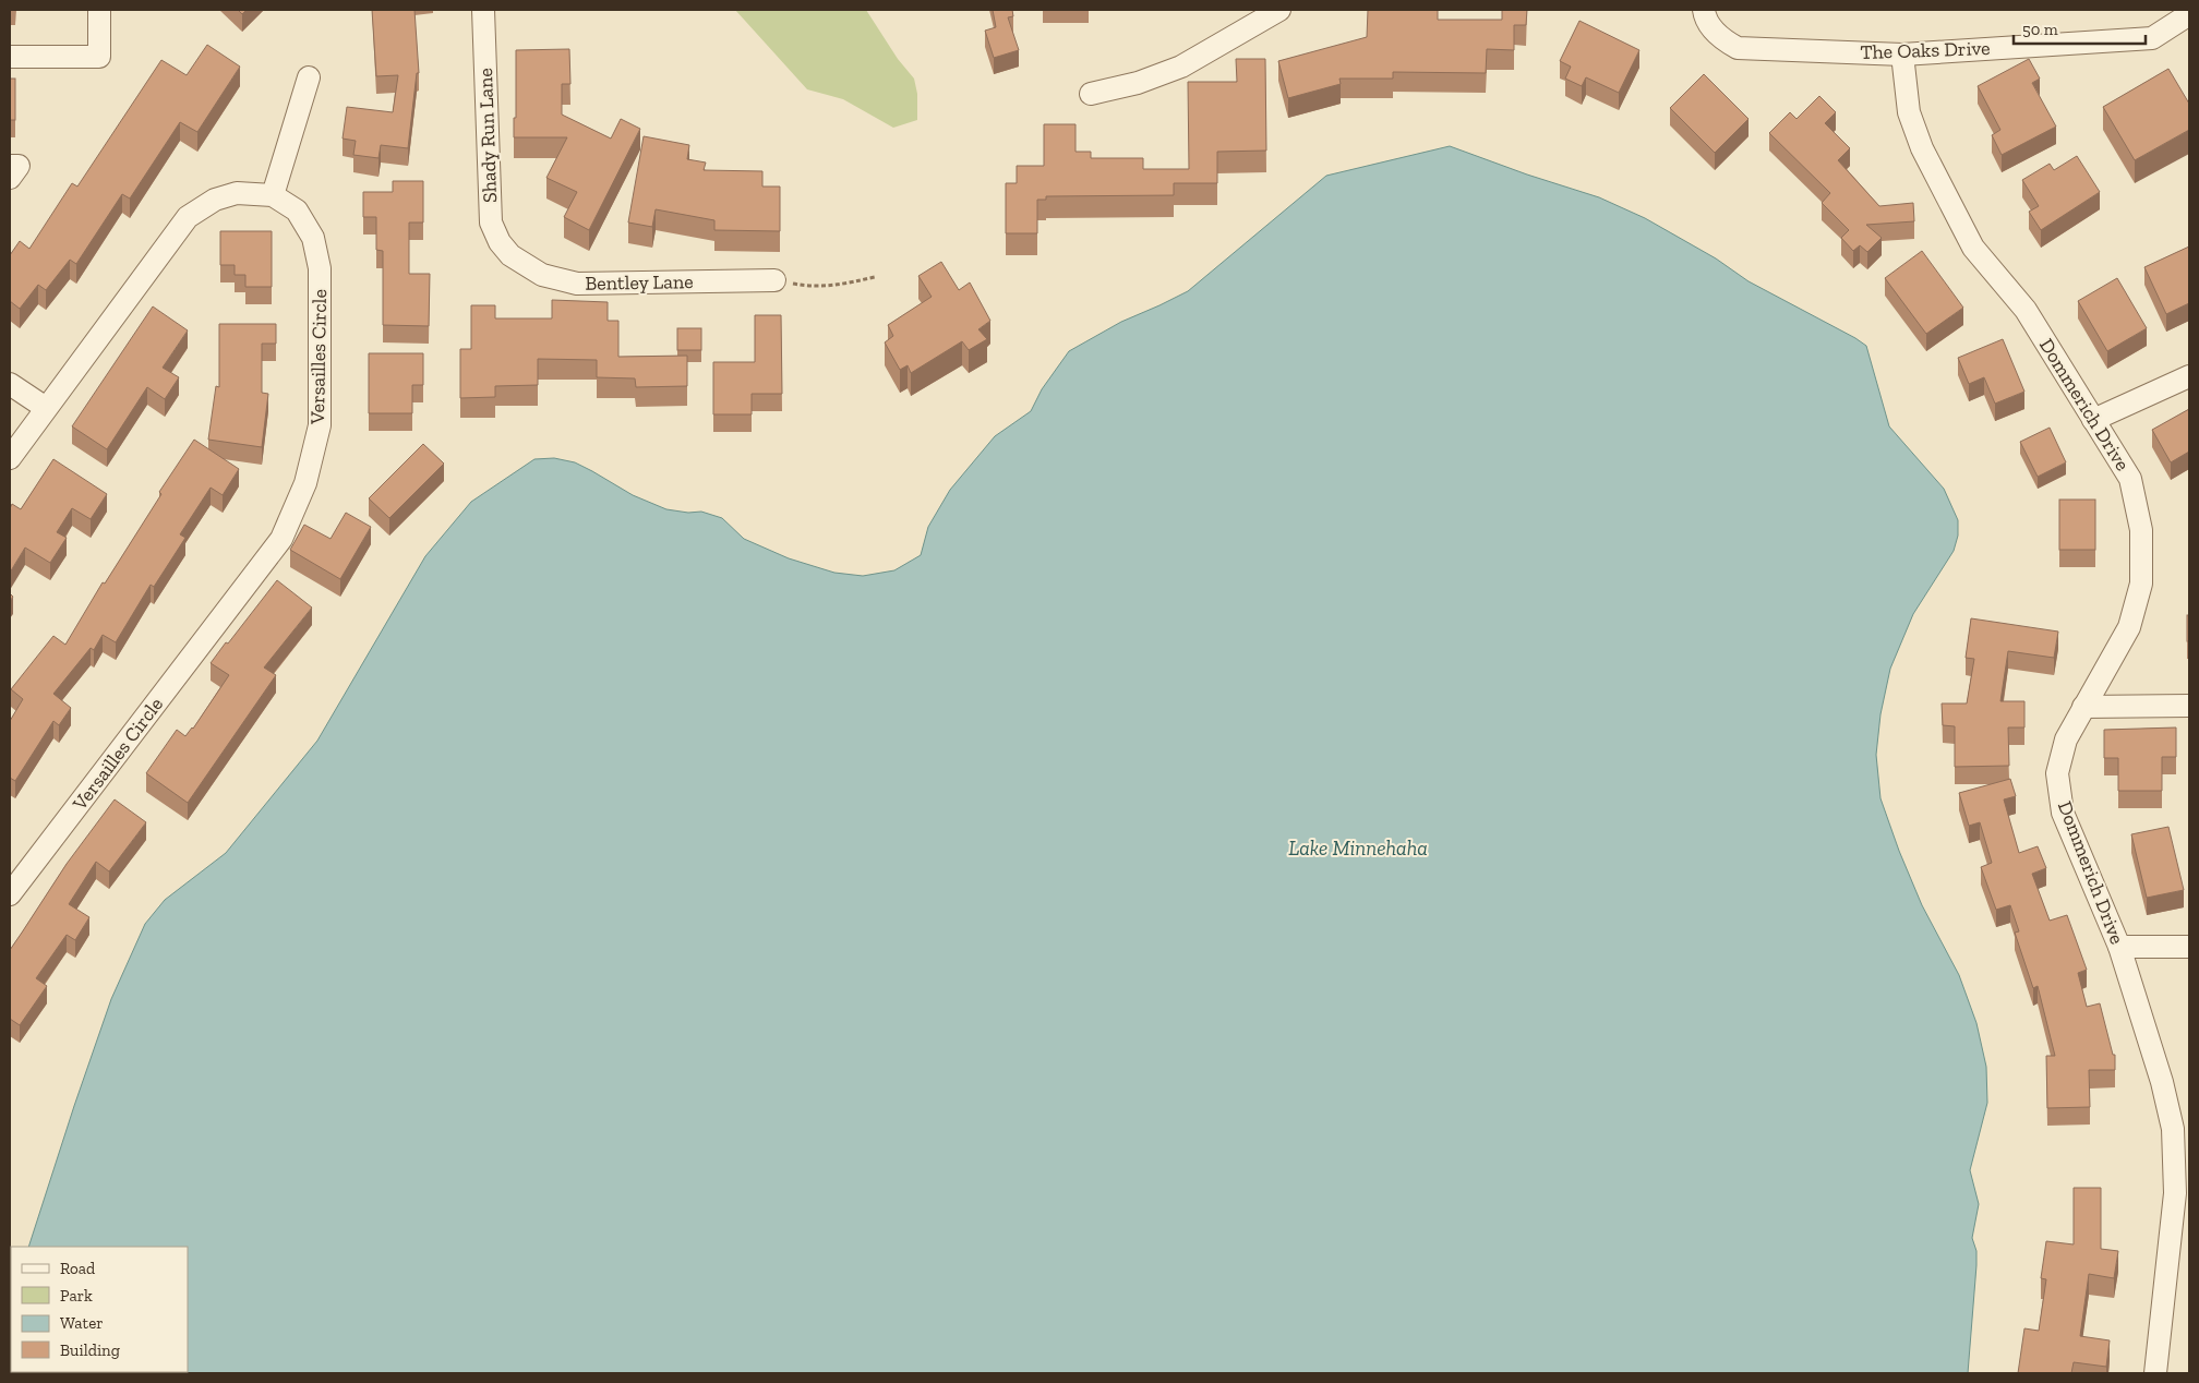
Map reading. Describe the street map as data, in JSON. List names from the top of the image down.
{
  "streets": {
    "street": [
      "The Oaks Drive",
      "Shady Run Lane",
      "Bentley Lane",
      "Versailles Circle",
      "Dommerich Drive"
    ]
  },
  "crossings": [
    ["The Oaks Drive", "Dommerich Drive"],
    ["Shady Run Lane", "Bentley Lane"]
  ],
  "water": ["Lake Minnehaha"],
  "legend": [
    "Road",
    "Park",
    "Water",
    "Building"
  ],
  "scale_bar": "50 m"
}
